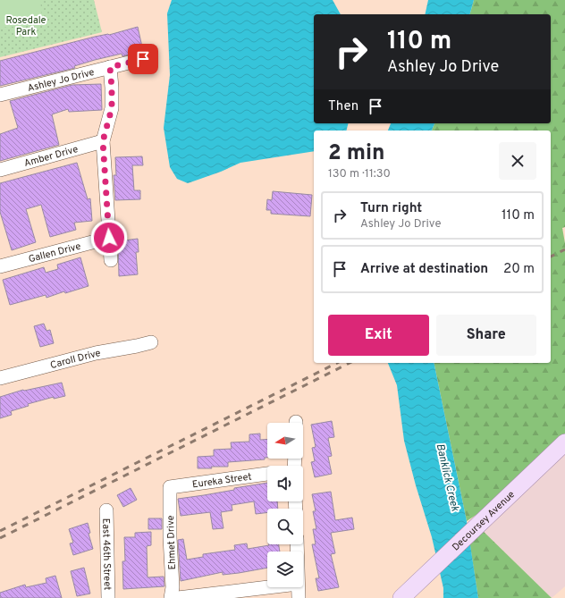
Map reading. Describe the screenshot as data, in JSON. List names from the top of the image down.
{
  "streets": {
    "main road": ["Decoursey Avenue"],
    "street": [
      "Ashley Jo Drive",
      "Amber Drive",
      "Gallen Drive",
      "Caroll Drive",
      "Eureka Street",
      "Ehmet Drive",
      "East 46th Street"
    ]
  },
  "crossings": [
    ["Eureka Street", "Ehmet Drive"]
  ],
  "water": ["Banklick Creek"],
  "parks": ["Rosedale Park"],
  "north": "left",
  "page": {
    "turn": ["110 m", "Ashley Jo Drive"],
    "then": "Then",
    "heading": ["2 min", "130 m · 11:30"],
    "list": [
      {
        "name": "Turn right",
        "note": "Ashley Jo Drive",
        "value": "110 m"
      },
      {
        "name": "Arrive at destination",
        "value": "20 m"
      }
    ],
    "buttons": ["Exit", "Share"]
  }
}
